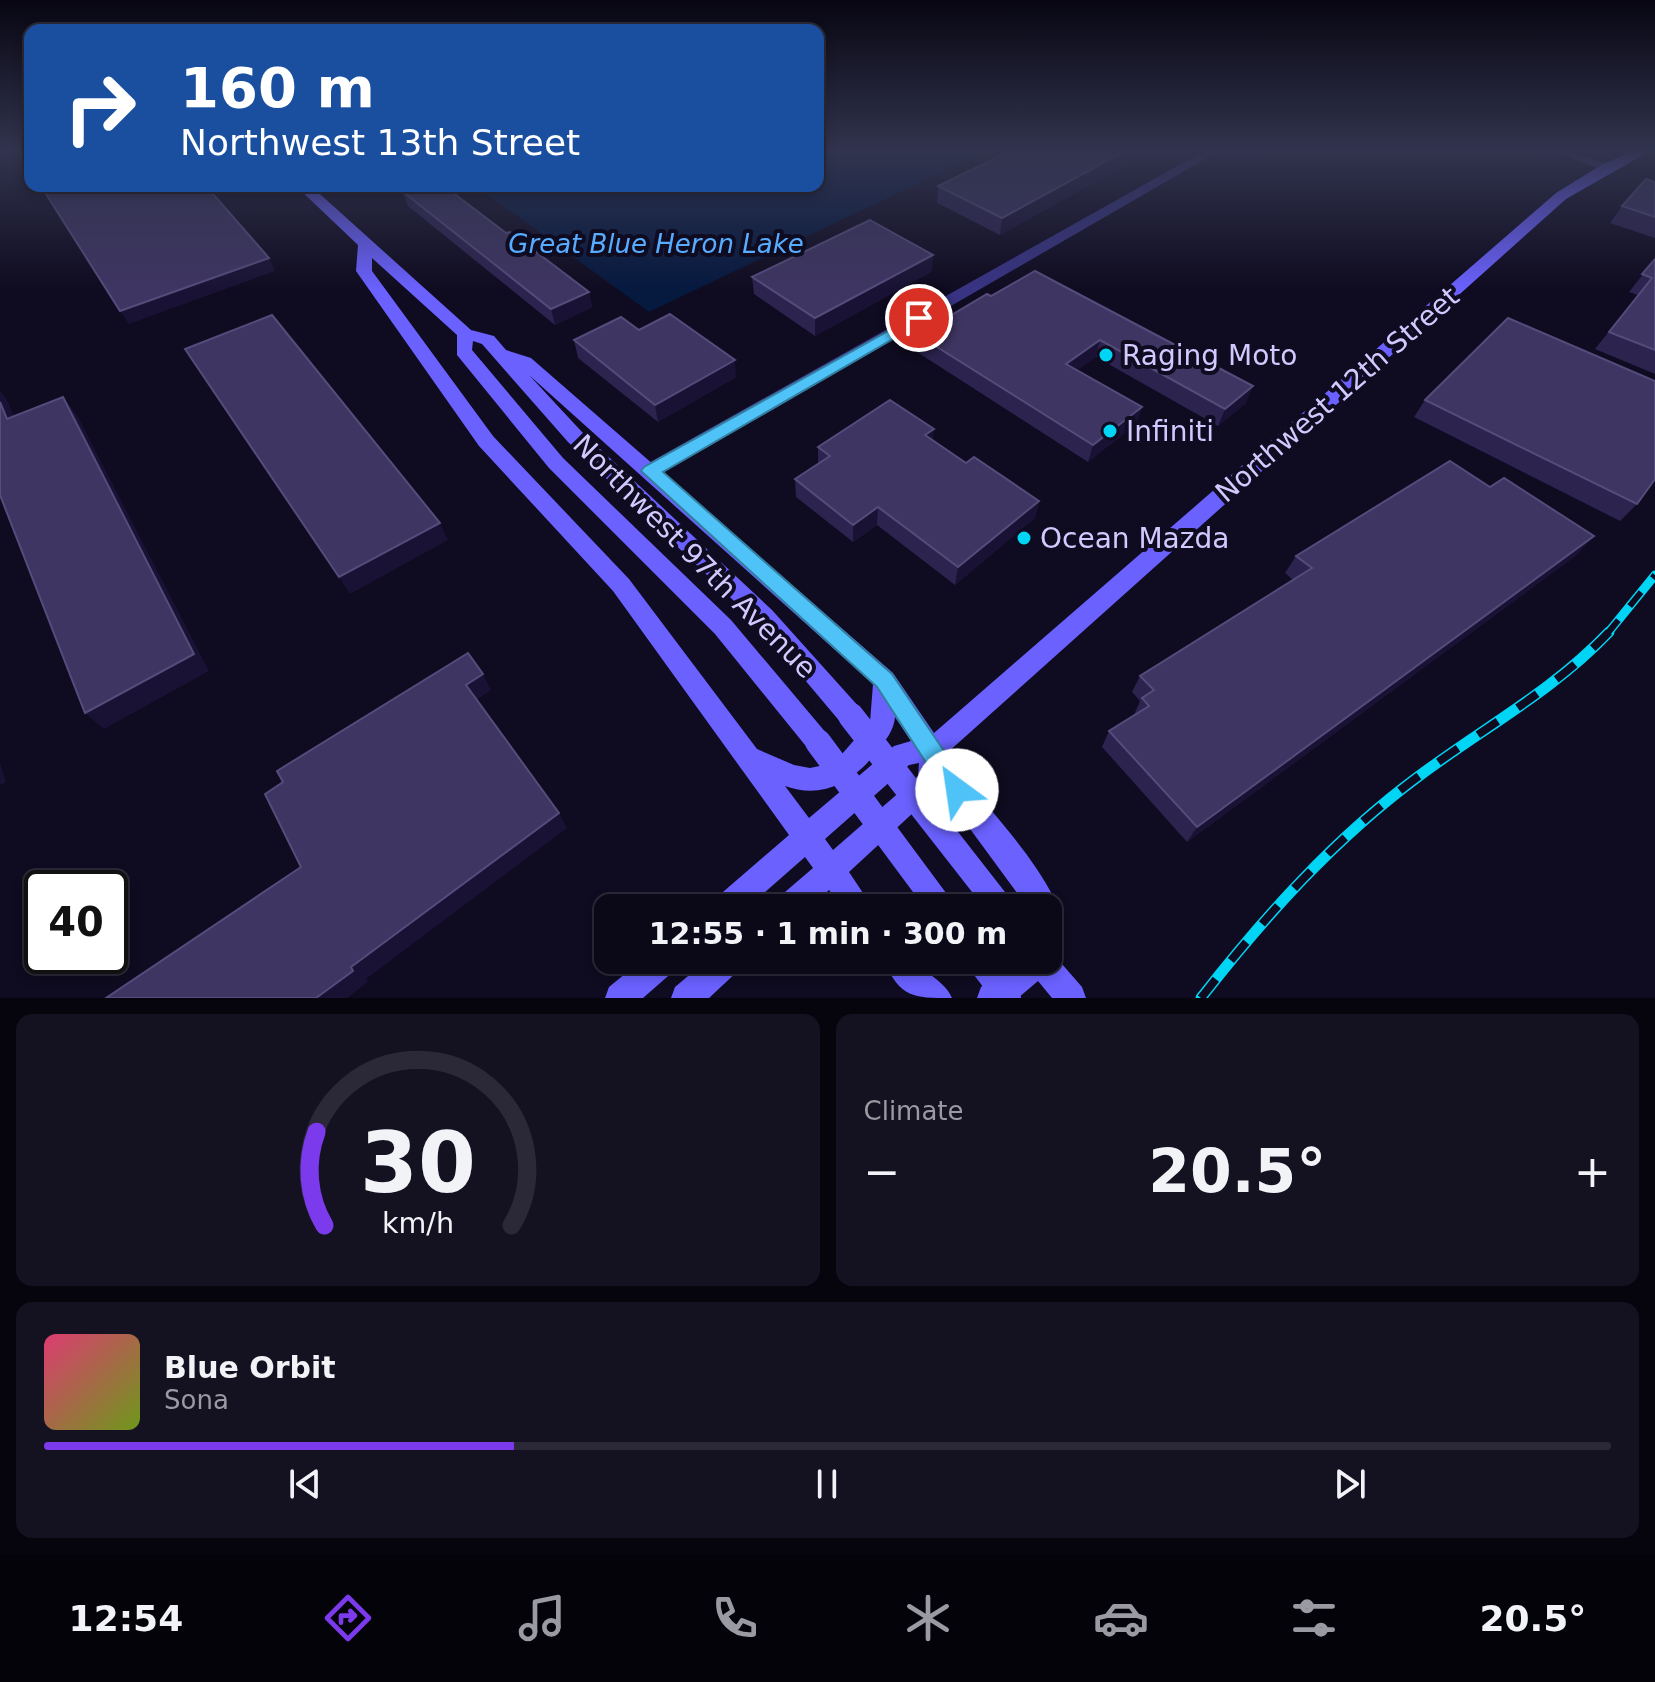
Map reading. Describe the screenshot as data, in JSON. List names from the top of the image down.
{
  "streets": {
    "street": ["Northwest 12th Street", "Northwest 97th Avenue"]
  },
  "water": ["Great Blue Heron Lake"],
  "places": ["Raging Moto", "Infiniti", "Ocean Mazda"],
  "page": {
    "turn": ["160 m", "Northwest 13th Street"],
    "limit": "40",
    "trip": "12:55 · 1 min · 300 m",
    "tile": "Climate",
    "heat": ["−", "20.5°", "+"],
    "song": ["Blue Orbit", "Sona"],
    "tabs": ["12:54", "20.5°"],
    "gauge": ["30", "km/h"]
  }
}
